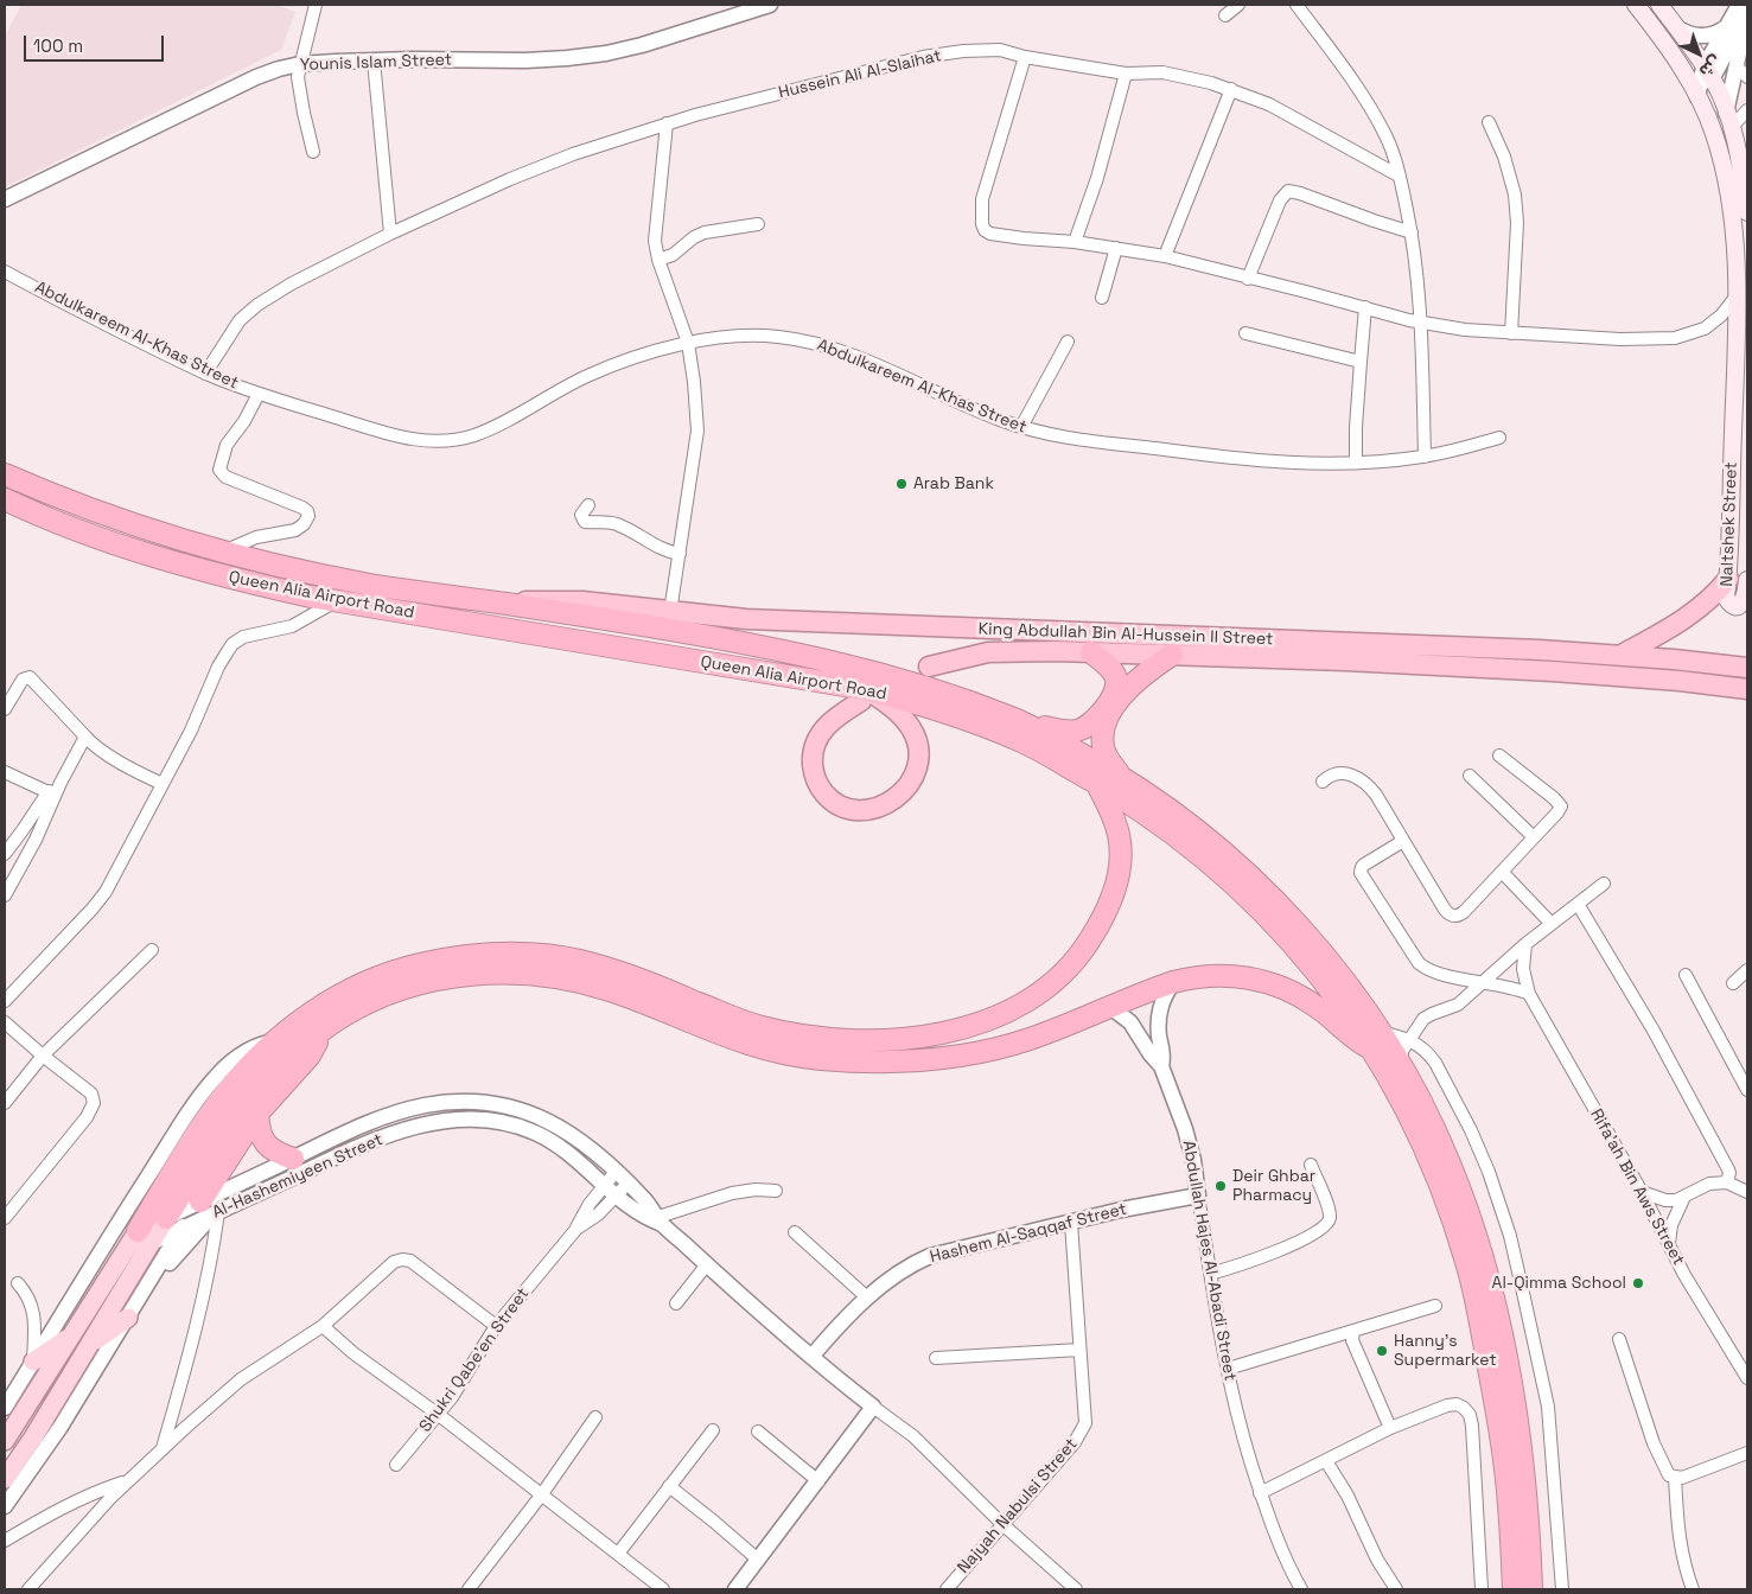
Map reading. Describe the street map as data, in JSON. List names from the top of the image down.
{
  "streets": {
    "highway": ["Queen Alia Airport Road", "King Abdullah Bin Al-Hussein II Street"],
    "main road": ["Naltshek Street"],
    "street": [
      "Younis Islam Street",
      "Hussein Ali Al-Slaihat",
      "Abdulkareem Al-Khas Street",
      "Al-Hashemiyeen Street",
      "Rifa'ah Bin Aws Street",
      "Hashem Al-Saqqaf Street",
      "Abdullah Hajes Al-Abadi Street",
      "Shukri Qabe'en Street",
      "Najyah Nabulsi Street"
    ]
  },
  "crossings": [
    ["Hussein Ali Al-Slaihat", "Abdulkareem Al-Khas Street"],
    ["Queen Alia Airport Road", "King Abdullah Bin Al-Hussein II Street"],
    ["Al-Hashemiyeen Street", "Hashem Al-Saqqaf Street"],
    ["Al-Hashemiyeen Street", "Shukri Qabe'en Street"],
    ["Hashem Al-Saqqaf Street", "Abdullah Hajes Al-Abadi Street"],
    ["Hashem Al-Saqqaf Street", "Najyah Nabulsi Street"]
  ],
  "places": [
    "Arab Bank",
    "Deir Ghbar Pharmacy",
    "Al-Qimma School",
    "Hanny's Supermarket"
  ],
  "scale_bar": "100 m",
  "north": "bottom right"
}
